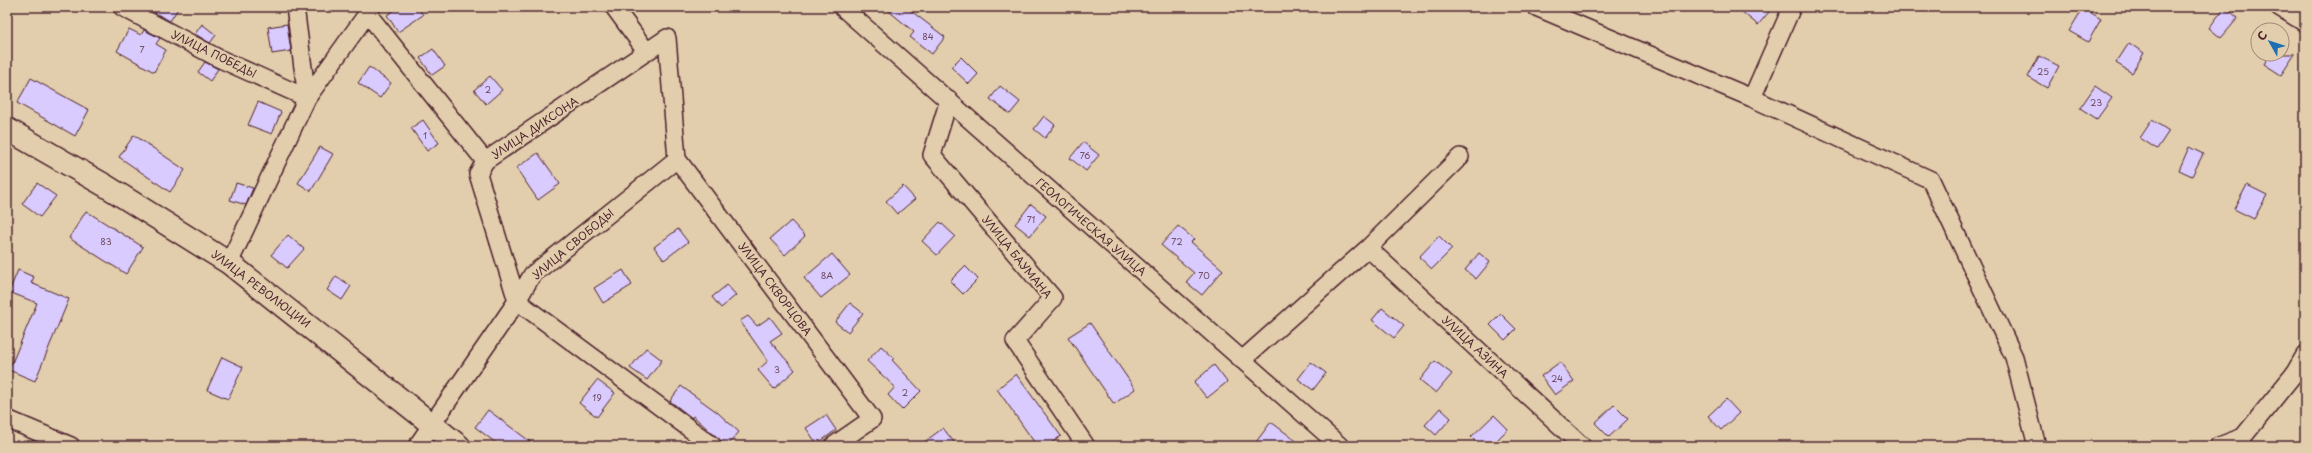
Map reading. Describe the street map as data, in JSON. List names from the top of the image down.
{
  "streets": {
    "street": [
      "УЛИЦА ПОБЕДЫ",
      "УЛИЦА ДИКСОНА",
      "ГЕОЛОГИЧЕСКАЯ УЛИЦА",
      "УЛИЦА СВОБОДЫ",
      "УЛИЦА БАУМАНА",
      "УЛИЦА РЕВОЛЮЦИИ",
      "УЛИЦА СКВОРЦОВА",
      "УЛИЦА АЗИНА"
    ]
  },
  "crossings": [
    ["УЛИЦА ДИКСОНА", "УЛИЦА СВОБОДЫ"],
    ["УЛИЦА ДИКСОНА", "УЛИЦА СКВОРЦОВА"],
    ["ГЕОЛОГИЧЕСКАЯ УЛИЦА", "УЛИЦА БАУМАНА"],
    ["УЛИЦА СВОБОДЫ", "УЛИЦА РЕВОЛЮЦИИ"],
    ["УЛИЦА СВОБОДЫ", "УЛИЦА СКВОРЦОВА"]
  ],
  "house_numbers": [
    "84",
    "7",
    "25",
    "2",
    "23",
    "1",
    "76",
    "71",
    "83",
    "72",
    "8А",
    "70",
    "3",
    "24",
    "2",
    "19"
  ],
  "north": "top left"
}
